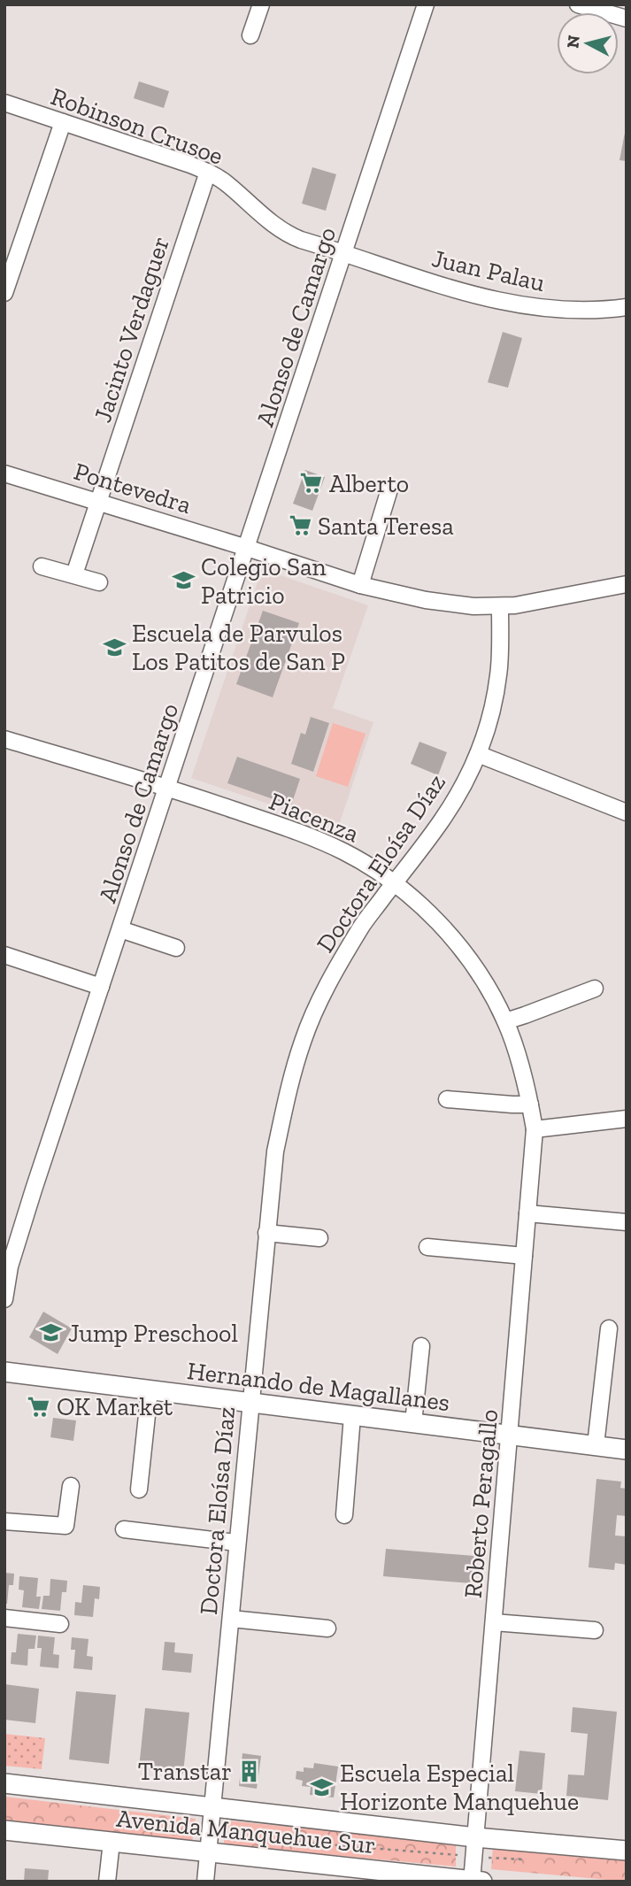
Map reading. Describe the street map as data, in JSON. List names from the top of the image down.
{
  "streets": {
    "main road": ["Hernando de Magallanes", "Avenida Manquehue Sur"],
    "street": [
      "Robinson Crusoe",
      "Juan Palau",
      "Alonso de Camargo",
      "Jacinto Verdaguer",
      "Pontevedra",
      "Piacenza",
      "Doctora Eloísa Díaz",
      "Roberto Peragallo"
    ]
  },
  "crossings": [
    ["Robinson Crusoe", "Juan Palau"],
    ["Robinson Crusoe", "Alonso de Camargo"],
    ["Robinson Crusoe", "Jacinto Verdaguer"],
    ["Juan Palau", "Alonso de Camargo"],
    ["Alonso de Camargo", "Pontevedra"],
    ["Alonso de Camargo", "Piacenza"],
    ["Jacinto Verdaguer", "Pontevedra"],
    ["Pontevedra", "Doctora Eloísa Díaz"],
    ["Piacenza", "Doctora Eloísa Díaz"],
    ["Piacenza", "Roberto Peragallo"],
    ["Doctora Eloísa Díaz", "Hernando de Magallanes"],
    ["Doctora Eloísa Díaz", "Avenida Manquehue Sur"],
    ["Hernando de Magallanes", "Roberto Peragallo"],
    ["Roberto Peragallo", "Avenida Manquehue Sur"]
  ],
  "places": {
    "supermarket": ["Alberto", "Santa Teresa", "OK Market"],
    "school or university": [
      "Colegio San Patricio",
      "Escuela de Parvulos Los Patitos de San P",
      "Jump Preschool",
      "Escuela Especial Horizonte Manquehue"
    ],
    "building": ["Transtar"]
  },
  "north": "left"
}
